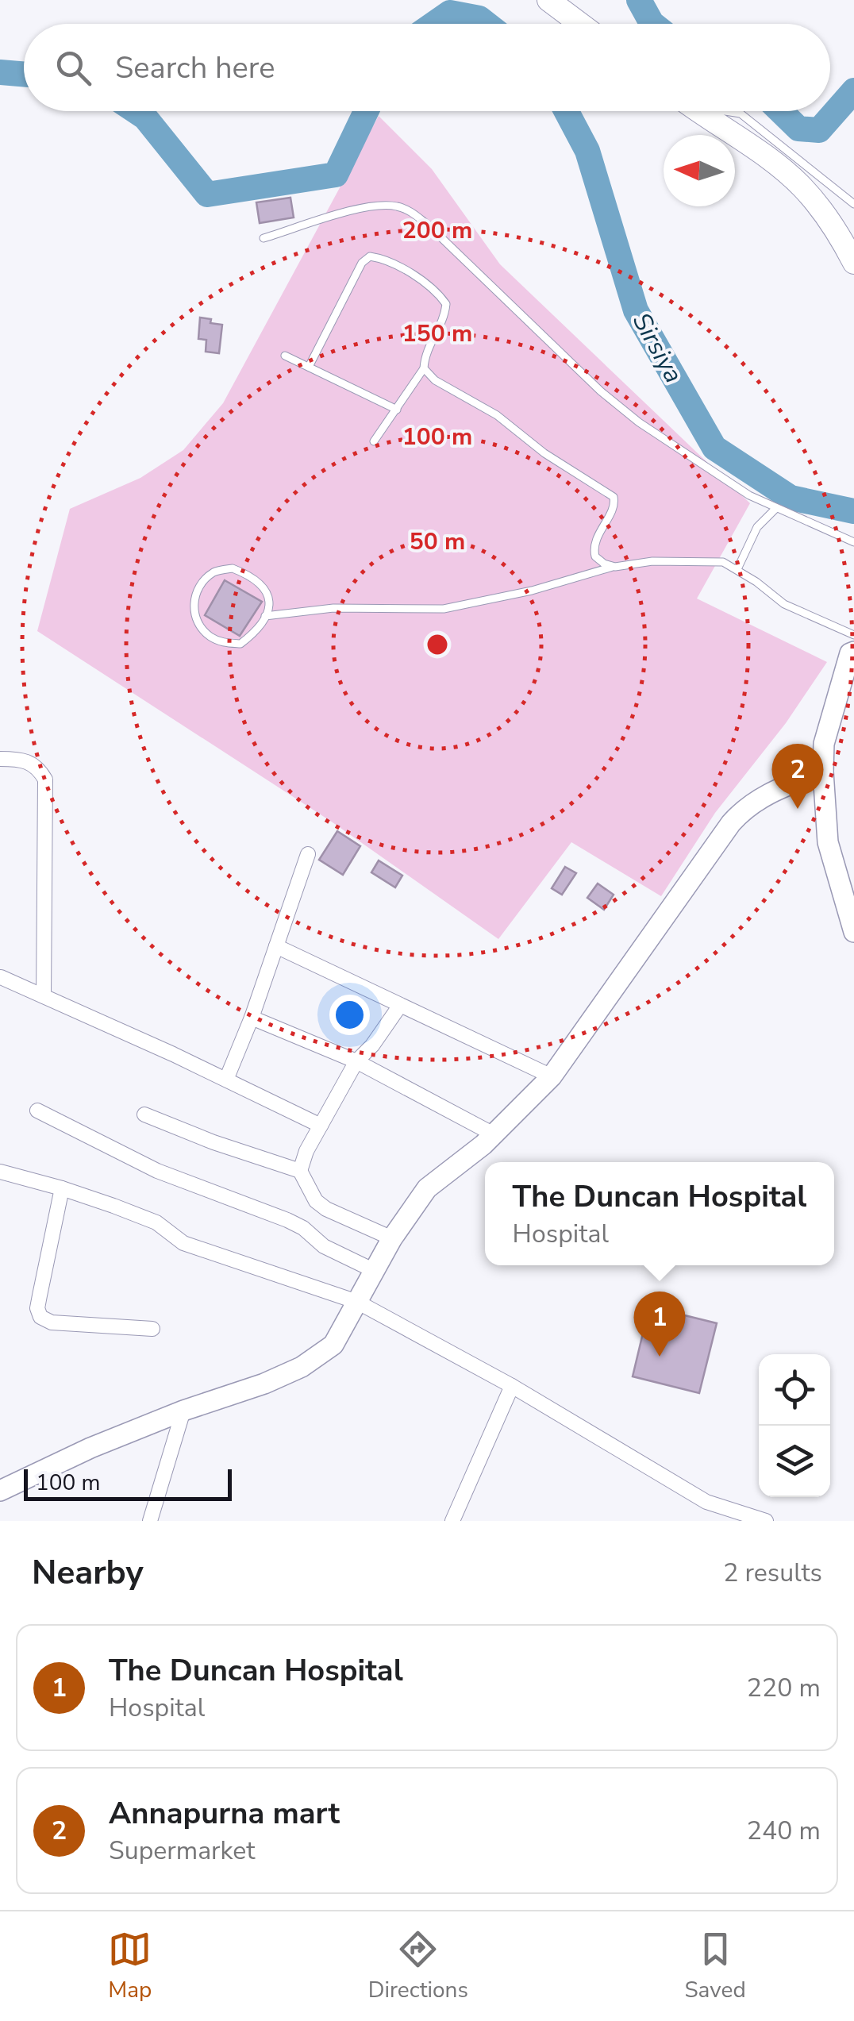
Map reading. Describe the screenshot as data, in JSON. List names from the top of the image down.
{
  "water": ["Sirsiya"],
  "scale_bar": "100 m",
  "north": "left",
  "page": {
    "search": "Search here",
    "pins": ["2", "1"],
    "popup": ["The Duncan Hospital", "Hospital"],
    "scale": "100 m",
    "heading": ["Nearby", "2 results"],
    "list": [
      {
        "mark": "1",
        "name": "The Duncan Hospital",
        "note": "Hospital",
        "value": "220 m"
      },
      {
        "mark": "2",
        "name": "Annapurna mart",
        "note": "Supermarket",
        "value": "240 m"
      }
    ],
    "nav": ["Map", "Directions", "Saved"]
  },
  "rings": [
    "200 m",
    "150 m",
    "100 m",
    "50 m"
  ]
}
